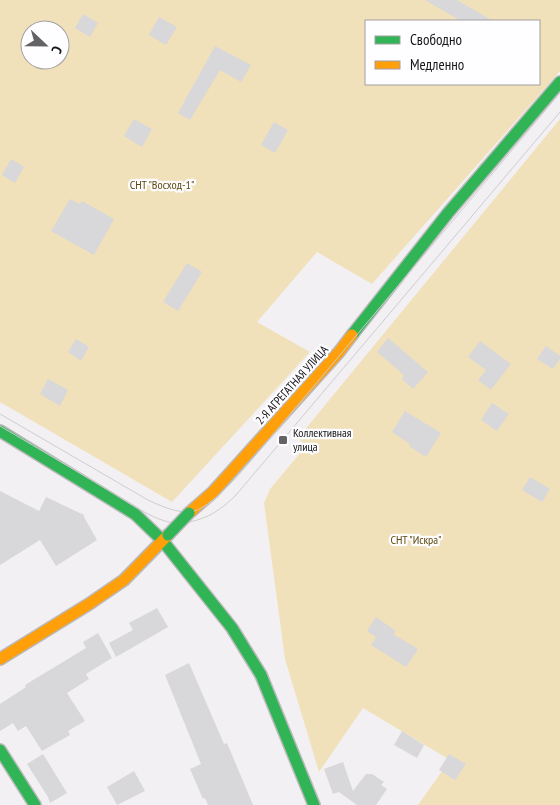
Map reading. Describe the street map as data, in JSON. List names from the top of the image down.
{
  "streets": {
    "street": ["2-Я АГРЕГАТНАЯ УЛИЦА"]
  },
  "parks": ["СНТ \"Восход-1\"", "СНТ \"Искра\""],
  "places": {
    "transit": ["Коллективная улица"]
  },
  "legend": ["Свободно", "Медленно"],
  "north": "right"
}
